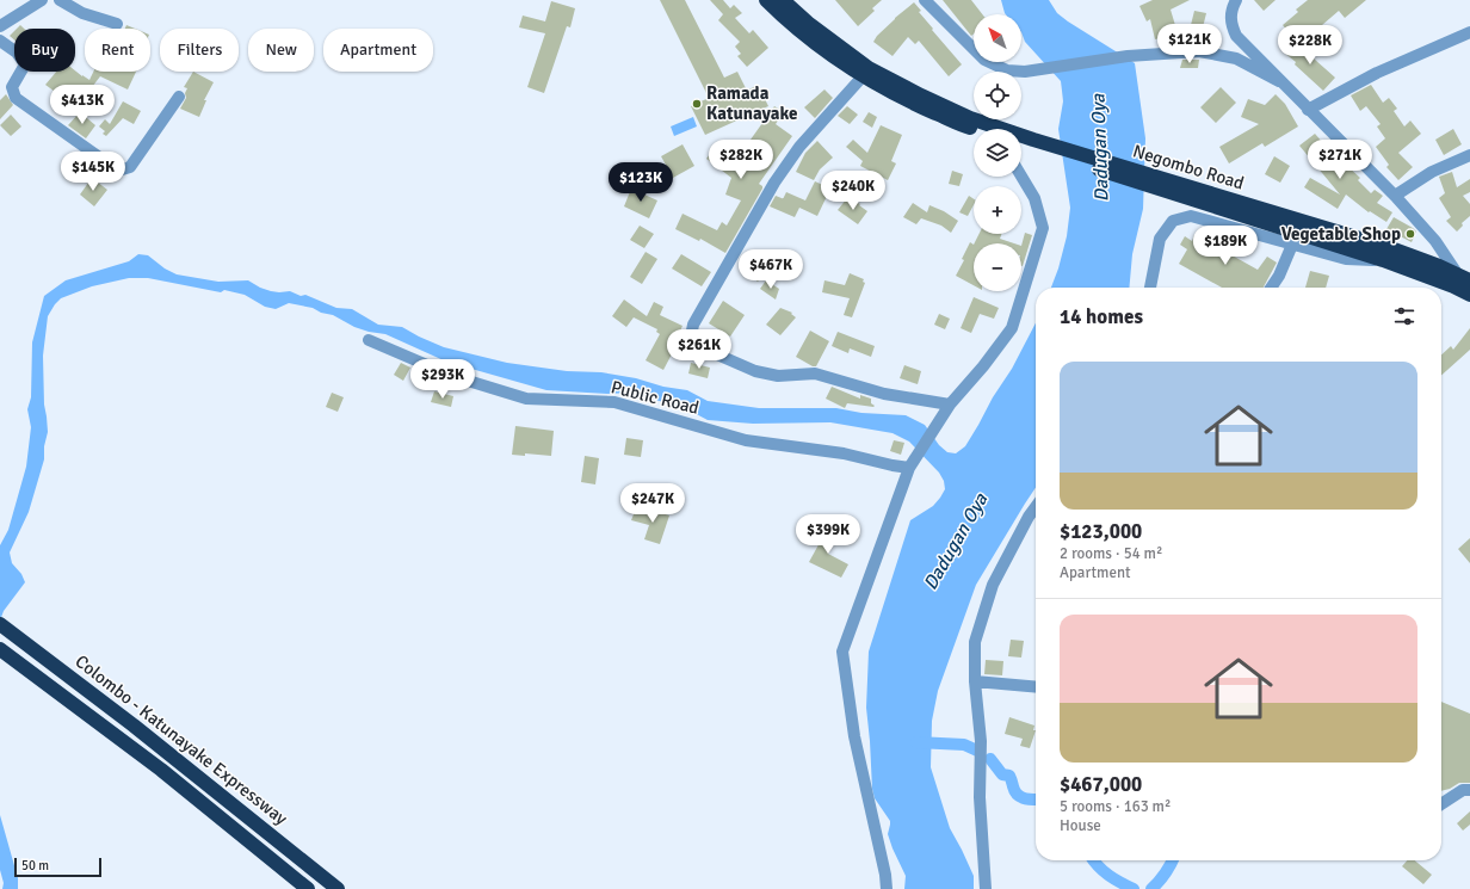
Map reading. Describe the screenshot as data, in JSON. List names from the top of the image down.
{
  "streets": {
    "highway": ["Negombo Road", "Colombo - Katunayake Expressway"],
    "street": ["Public Road"]
  },
  "water": ["Dadugan Oya"],
  "places": ["Ramada Katunayake", "Vegetable Shop"],
  "scale_bar": "50 m",
  "north": "top left",
  "page": {
    "map_buttons": ["+", "−"],
    "price": [
      "$121K",
      "$228K",
      "$413K",
      "$282K",
      "$271K",
      "$145K",
      "$123K",
      "$240K",
      "$189K",
      "$467K",
      "$261K",
      "$293K",
      "$247K",
      "$399K"
    ],
    "chip": [
      "Buy",
      "Rent",
      "Filters",
      "New",
      "Apartment"
    ],
    "heading": "14 homes",
    "list": [
      {
        "name": "$123,000",
        "note": "2 rooms · 54 m² · Apartment"
      },
      {
        "name": "$467,000",
        "note": "5 rooms · 163 m² · House"
      }
    ],
    "scale": "50 m"
  }
}
